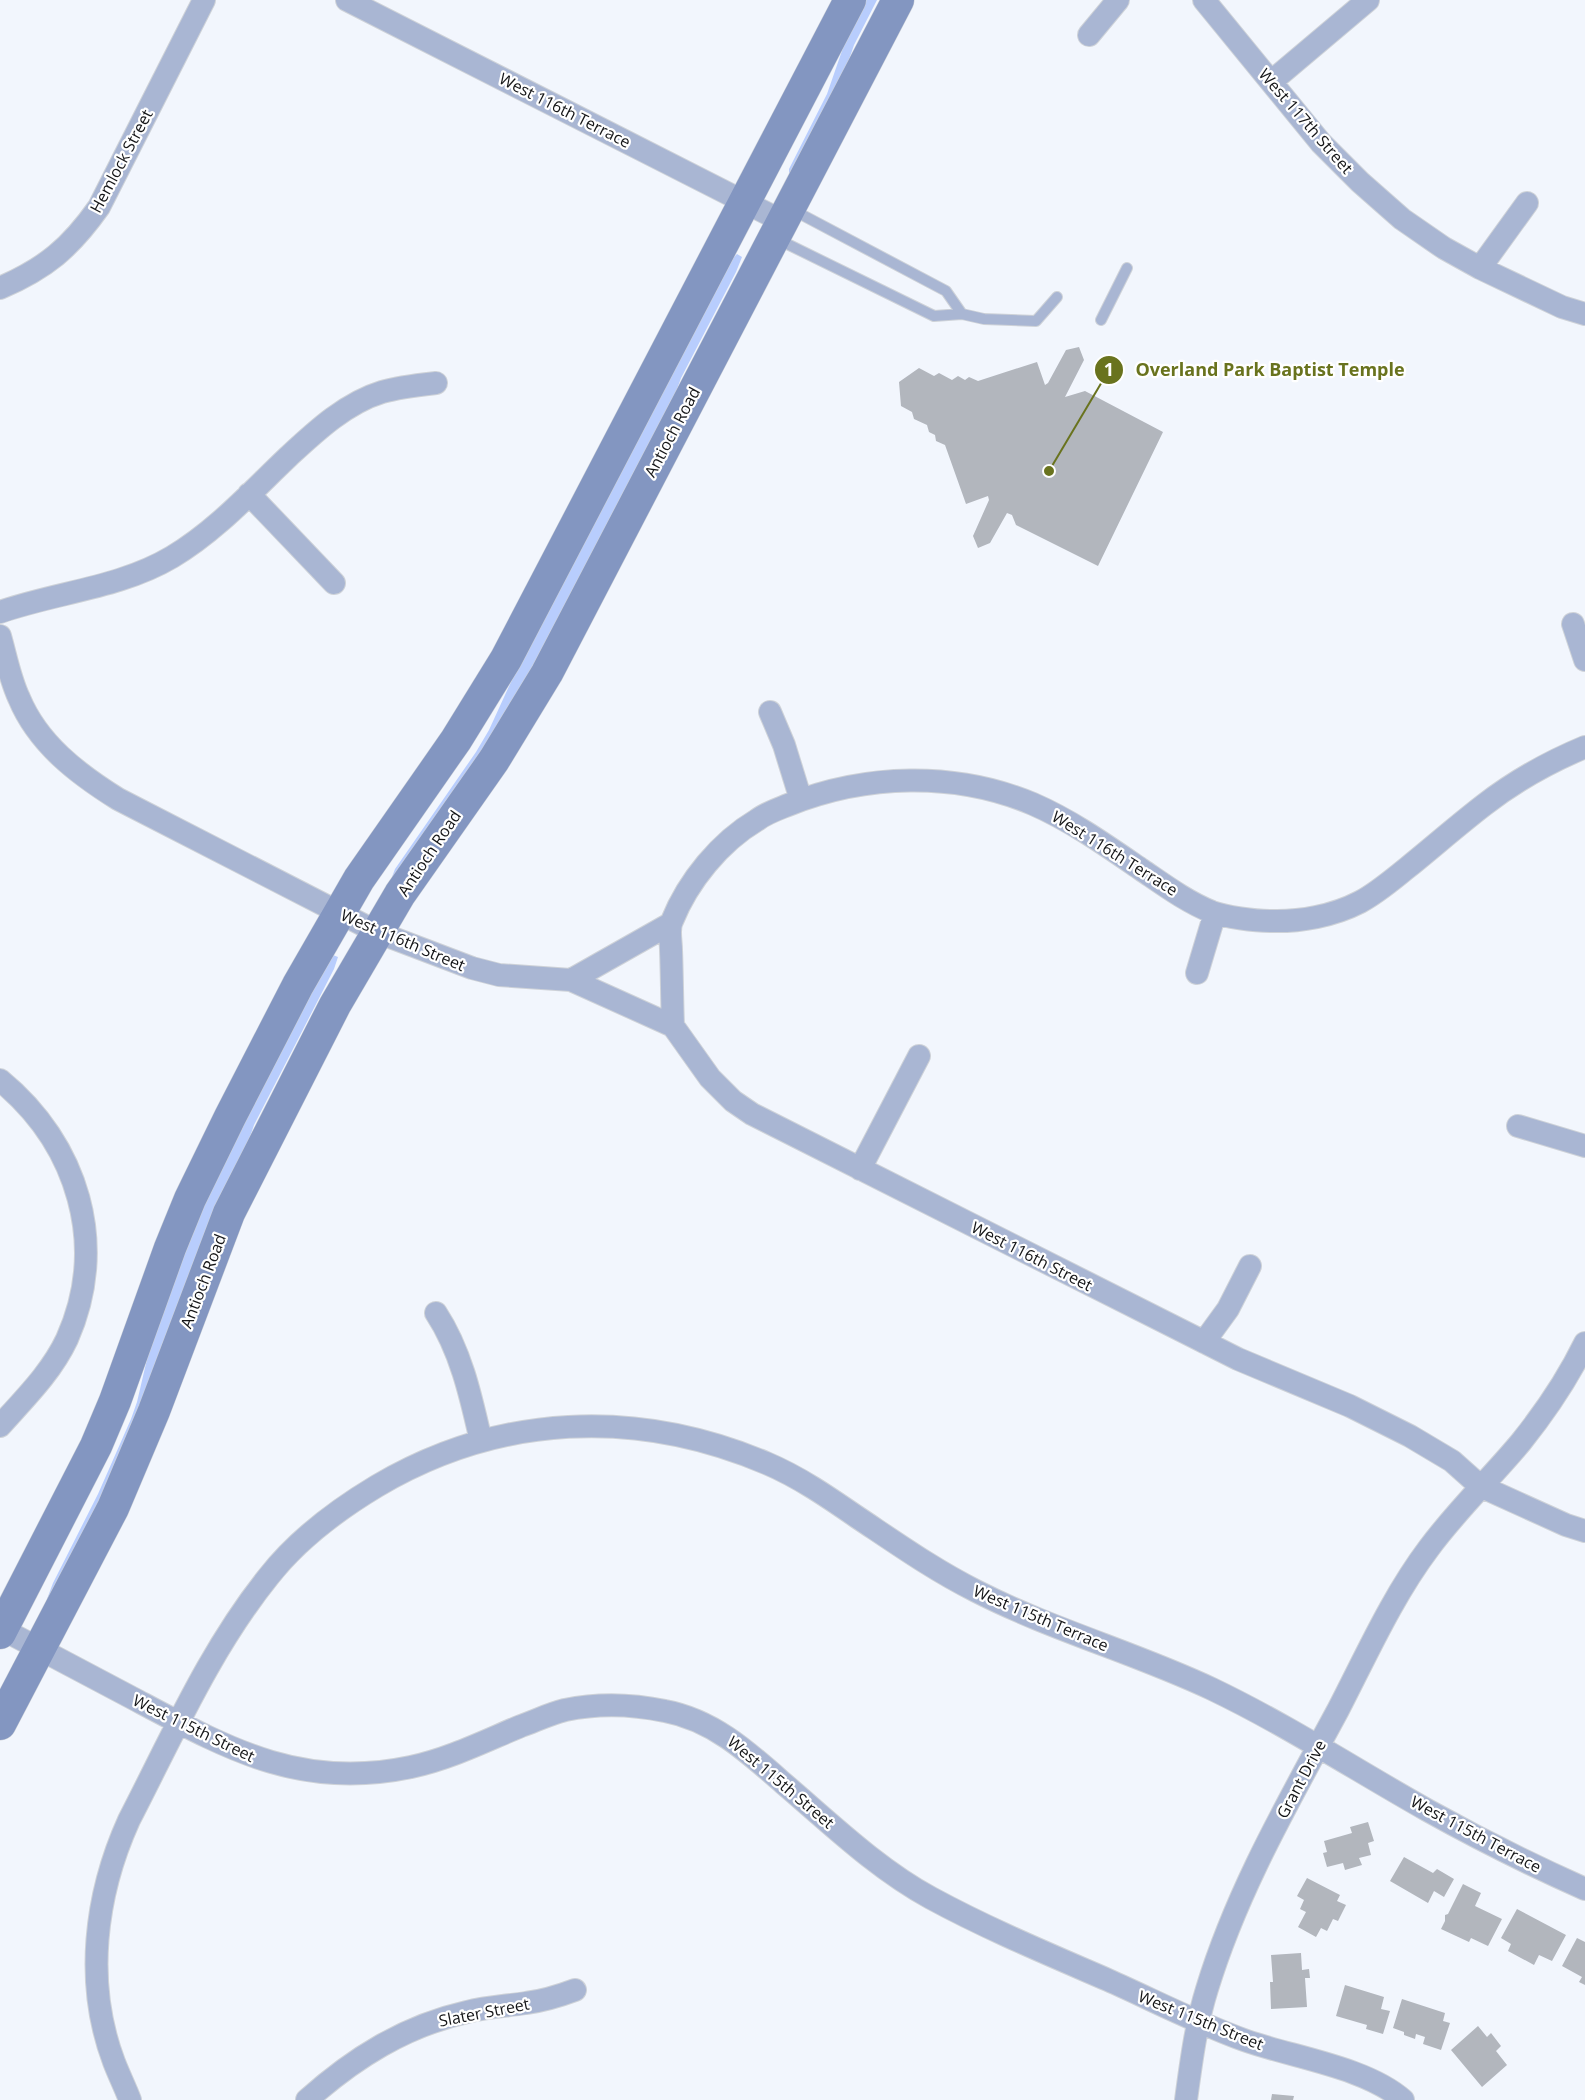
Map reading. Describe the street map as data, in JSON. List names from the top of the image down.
{
  "streets": {
    "main road": ["Antioch Road"],
    "street": [
      "West 116th Terrace",
      "West 117th Street",
      "Hemlock Street",
      "West 116th Street",
      "West 115th Terrace",
      "West 115th Street",
      "Grant Drive",
      "Slater Street"
    ]
  },
  "crossings": [
    ["West 116th Terrace", "Antioch Road"],
    ["Antioch Road", "West 116th Street"],
    ["Antioch Road", "West 115th Street"],
    ["West 116th Street", "Grant Drive"],
    ["West 115th Terrace", "West 115th Street"],
    ["West 115th Terrace", "Grant Drive"],
    ["West 115th Street", "Grant Drive"]
  ],
  "places": ["Overland Park Baptist Temple"]
}
